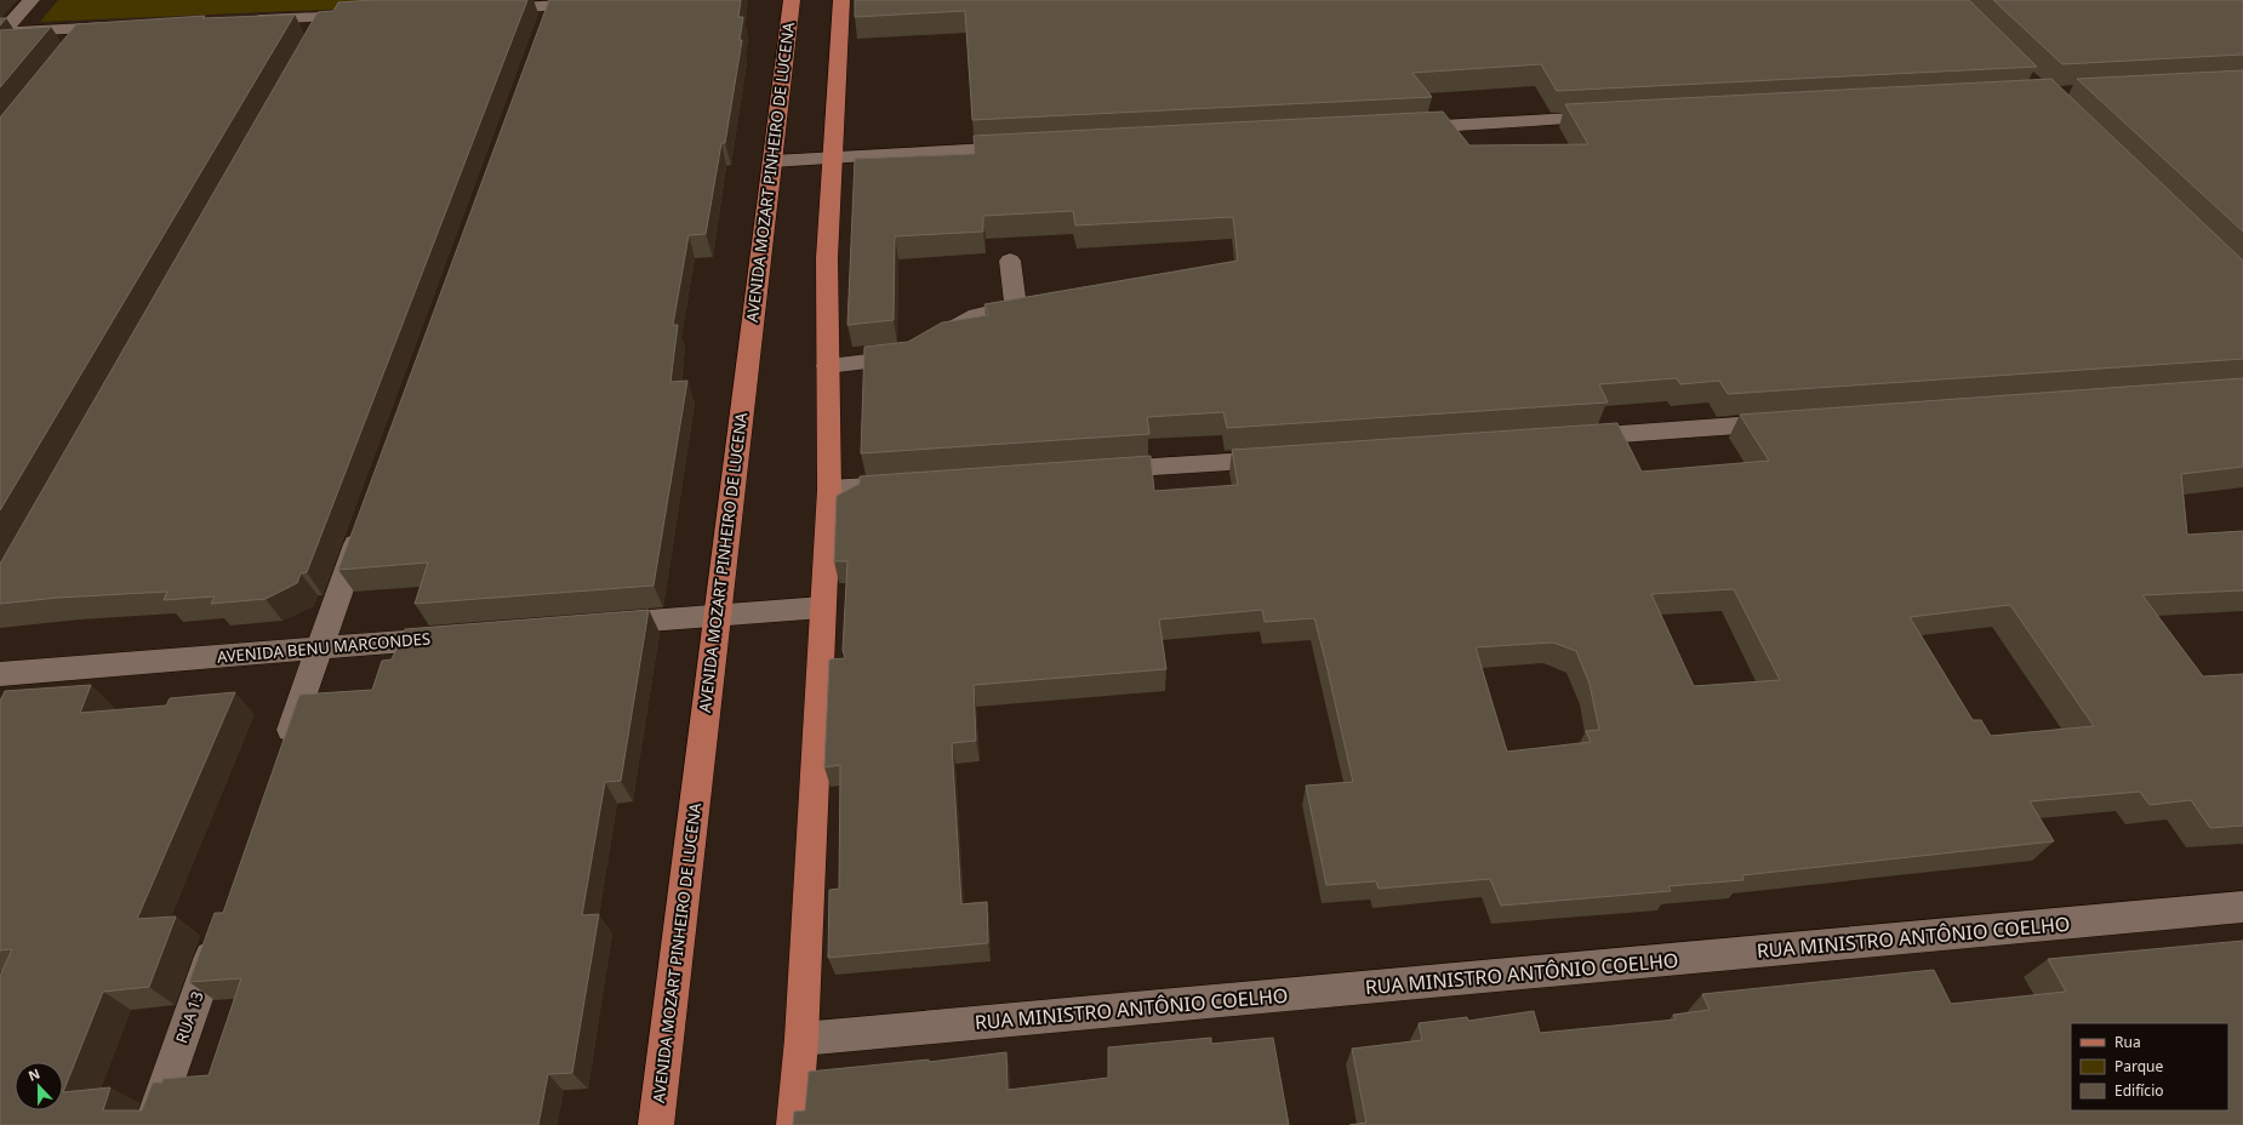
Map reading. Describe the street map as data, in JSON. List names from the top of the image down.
{
  "streets": {
    "main road": ["AVENIDA MOZART PINHEIRO DE LUCENA"],
    "street": ["AVENIDA BENU MARCONDES", "RUA MINISTRO ANTÔNIO COELHO", "RUA 13"]
  },
  "legend": ["Rua", "Parque", "Edifício"],
  "north": "top"
}
